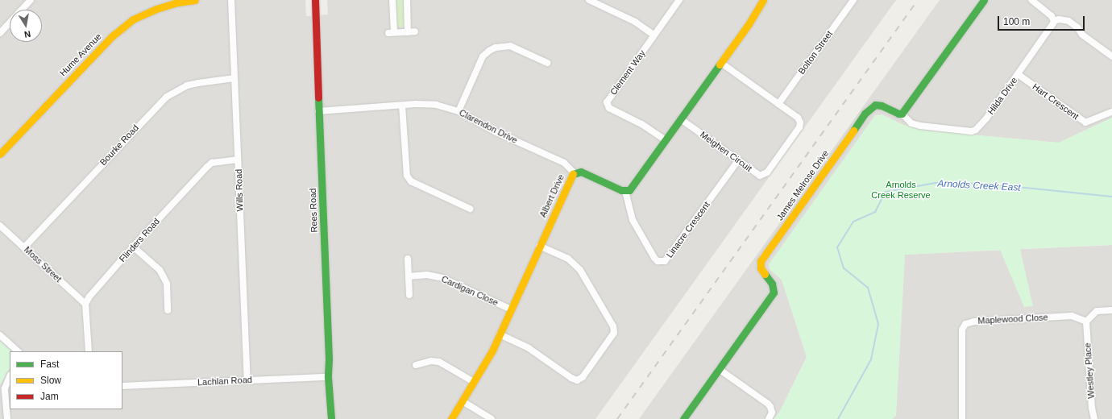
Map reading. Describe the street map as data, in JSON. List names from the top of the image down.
{
  "streets": {
    "street": [
      "Bolton Street",
      "Hume Avenue",
      "Clement Way",
      "Hilda Drive",
      "Hart Crescent",
      "Clarendon Drive",
      "Bourke Road",
      "Meighen Circuit",
      "James Melrose Drive",
      "Wills Road",
      "Albert Drive",
      "Rees Road",
      "Linacre Crescent",
      "Flinders Road",
      "Moss Street",
      "Cardigan Close",
      "Maplewood Close",
      "Westley Place",
      "Lachlan Road"
    ]
  },
  "crossings": [
    ["Bolton Street", "Meighen Circuit"],
    ["Hilda Drive", "Hart Crescent"],
    ["Hilda Drive", "James Melrose Drive"],
    ["Clarendon Drive", "Albert Drive"],
    ["Clarendon Drive", "Rees Road"],
    ["Bourke Road", "Wills Road"],
    ["Bourke Road", "Moss Street"],
    ["Meighen Circuit", "Linacre Crescent"],
    ["Wills Road", "Flinders Road"],
    ["Wills Road", "Lachlan Road"],
    ["Albert Drive", "Linacre Crescent"],
    ["Albert Drive", "Cardigan Close"],
    ["Rees Road", "Lachlan Road"],
    ["Flinders Road", "Moss Street"],
    ["Maplewood Close", "Westley Place"]
  ],
  "water": ["Arnolds Creek East"],
  "parks": ["Arnolds Creek Reserve"],
  "legend": ["Fast", "Slow", "Jam"],
  "scale_bar": "100 m",
  "north": "bottom"
}
